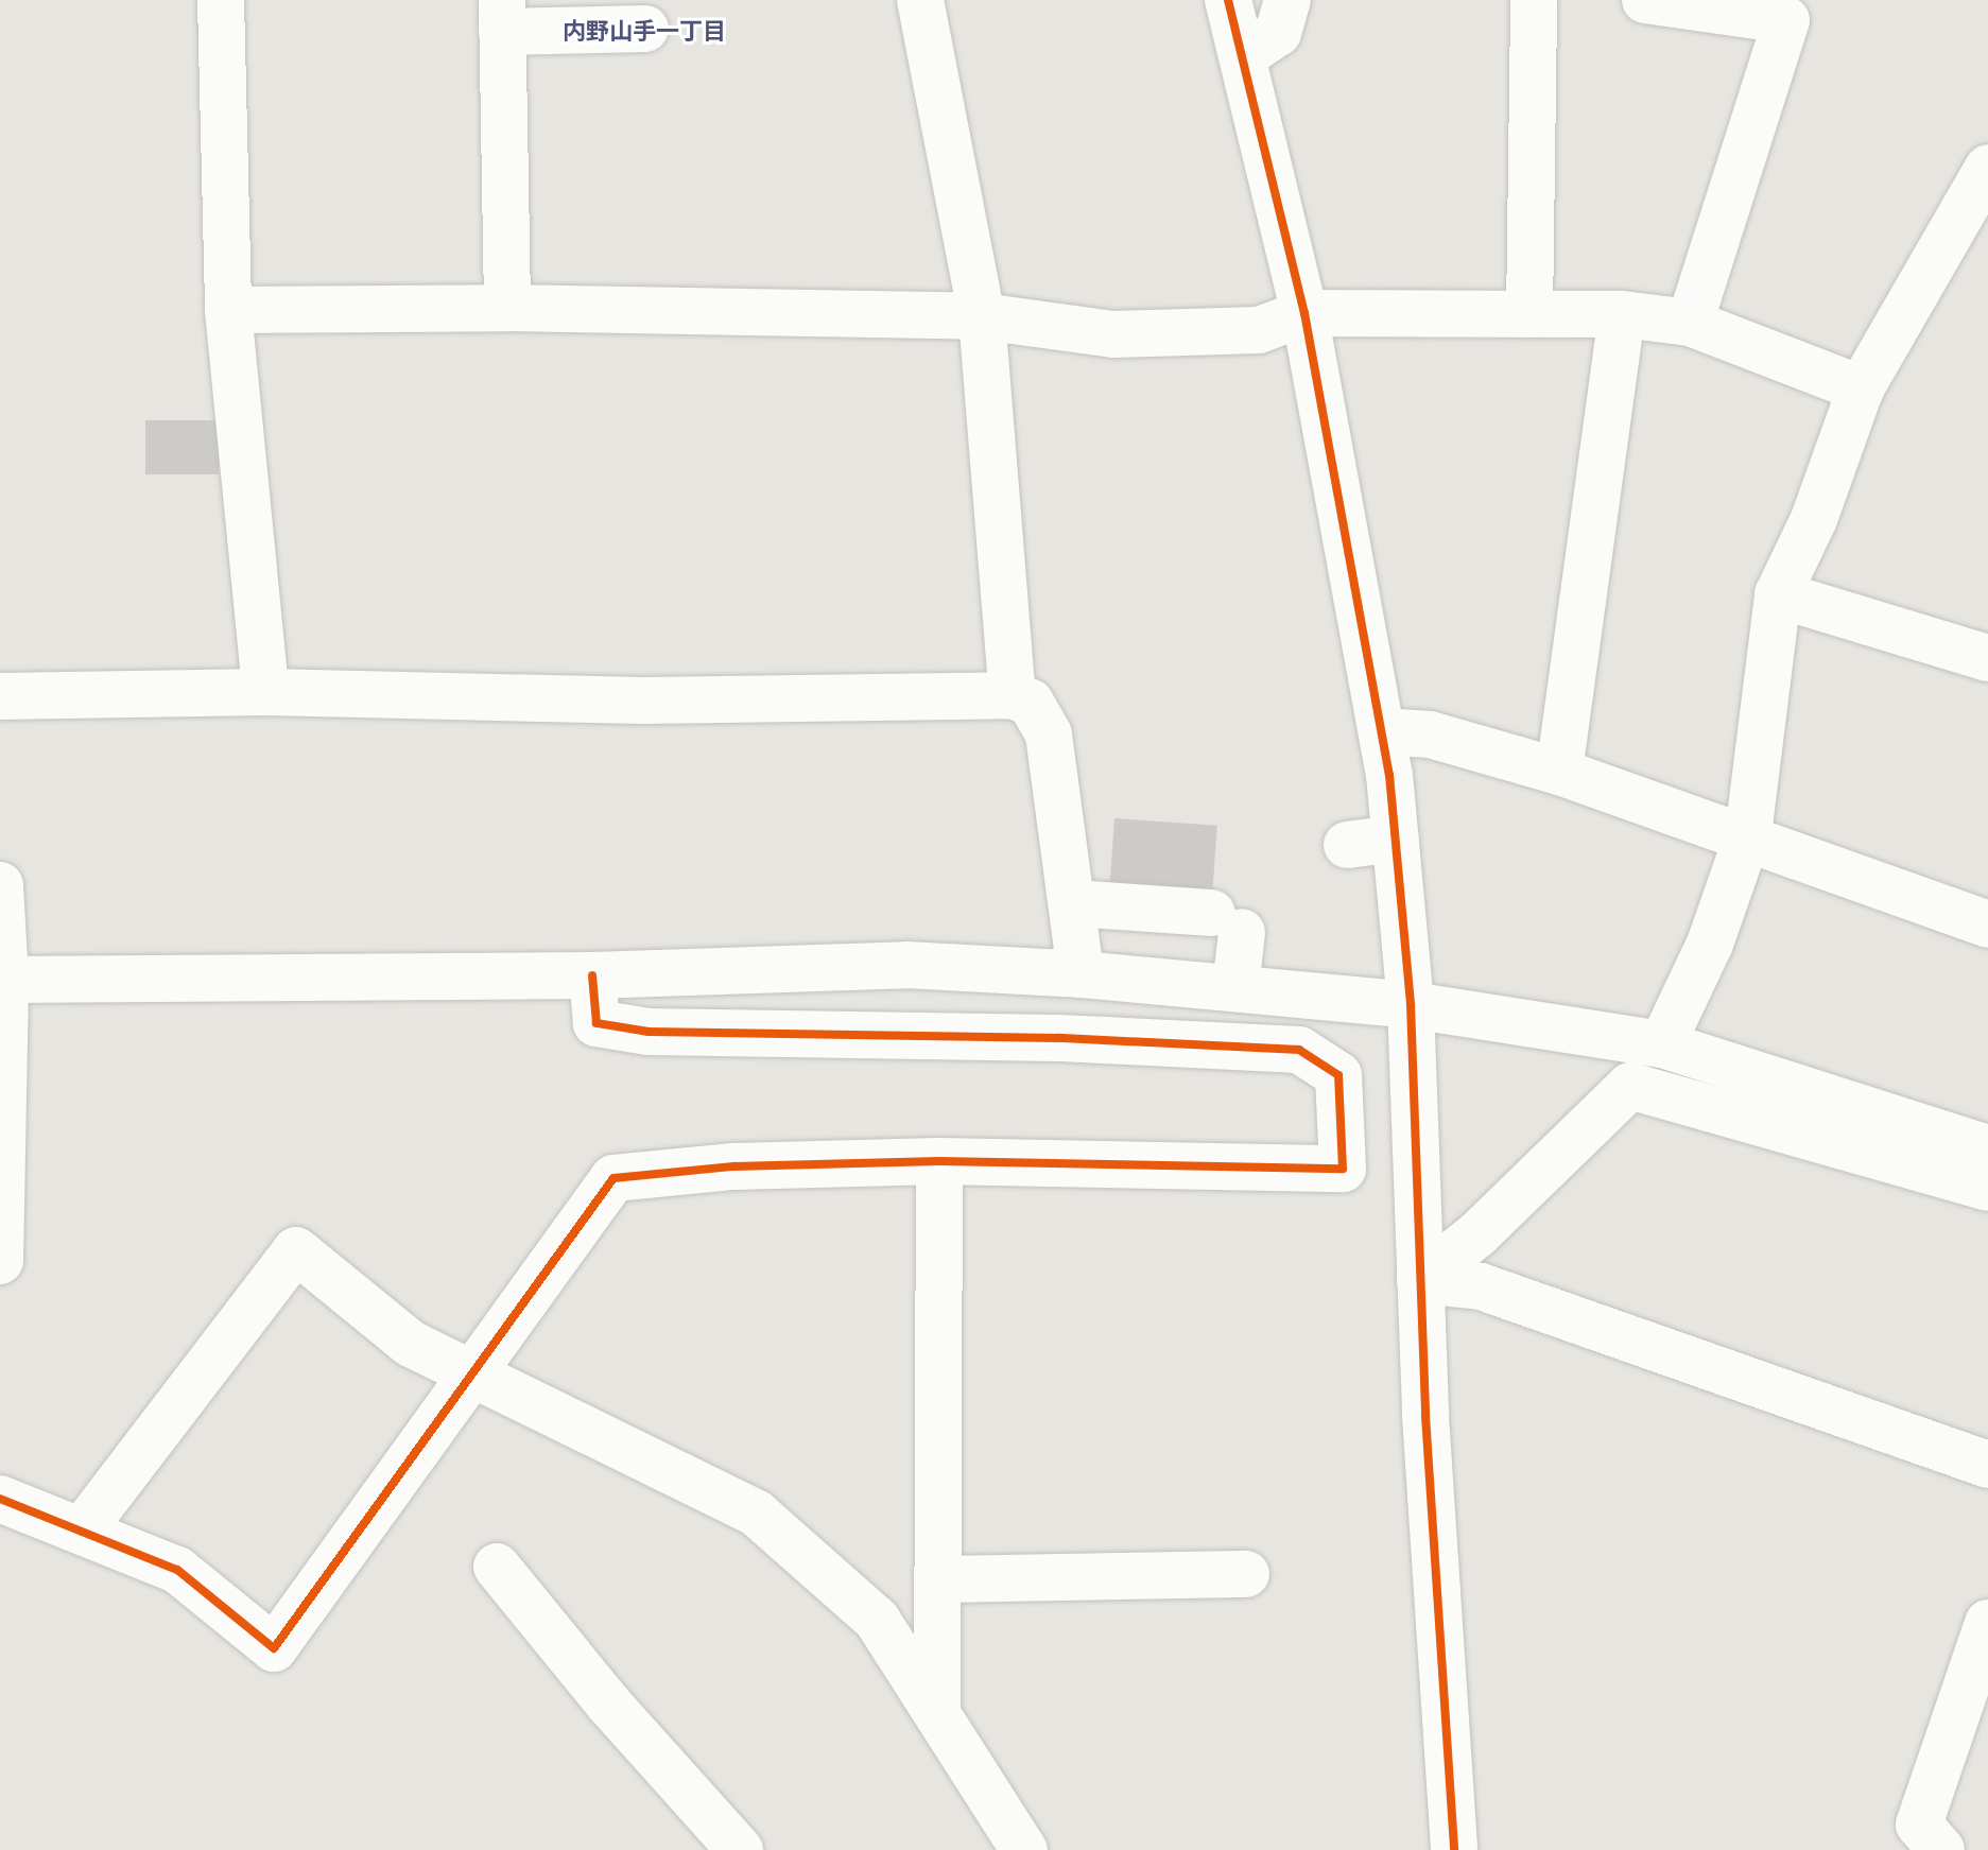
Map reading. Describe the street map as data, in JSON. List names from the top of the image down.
{
  "districts": ["内野山手一丁目"]
}
